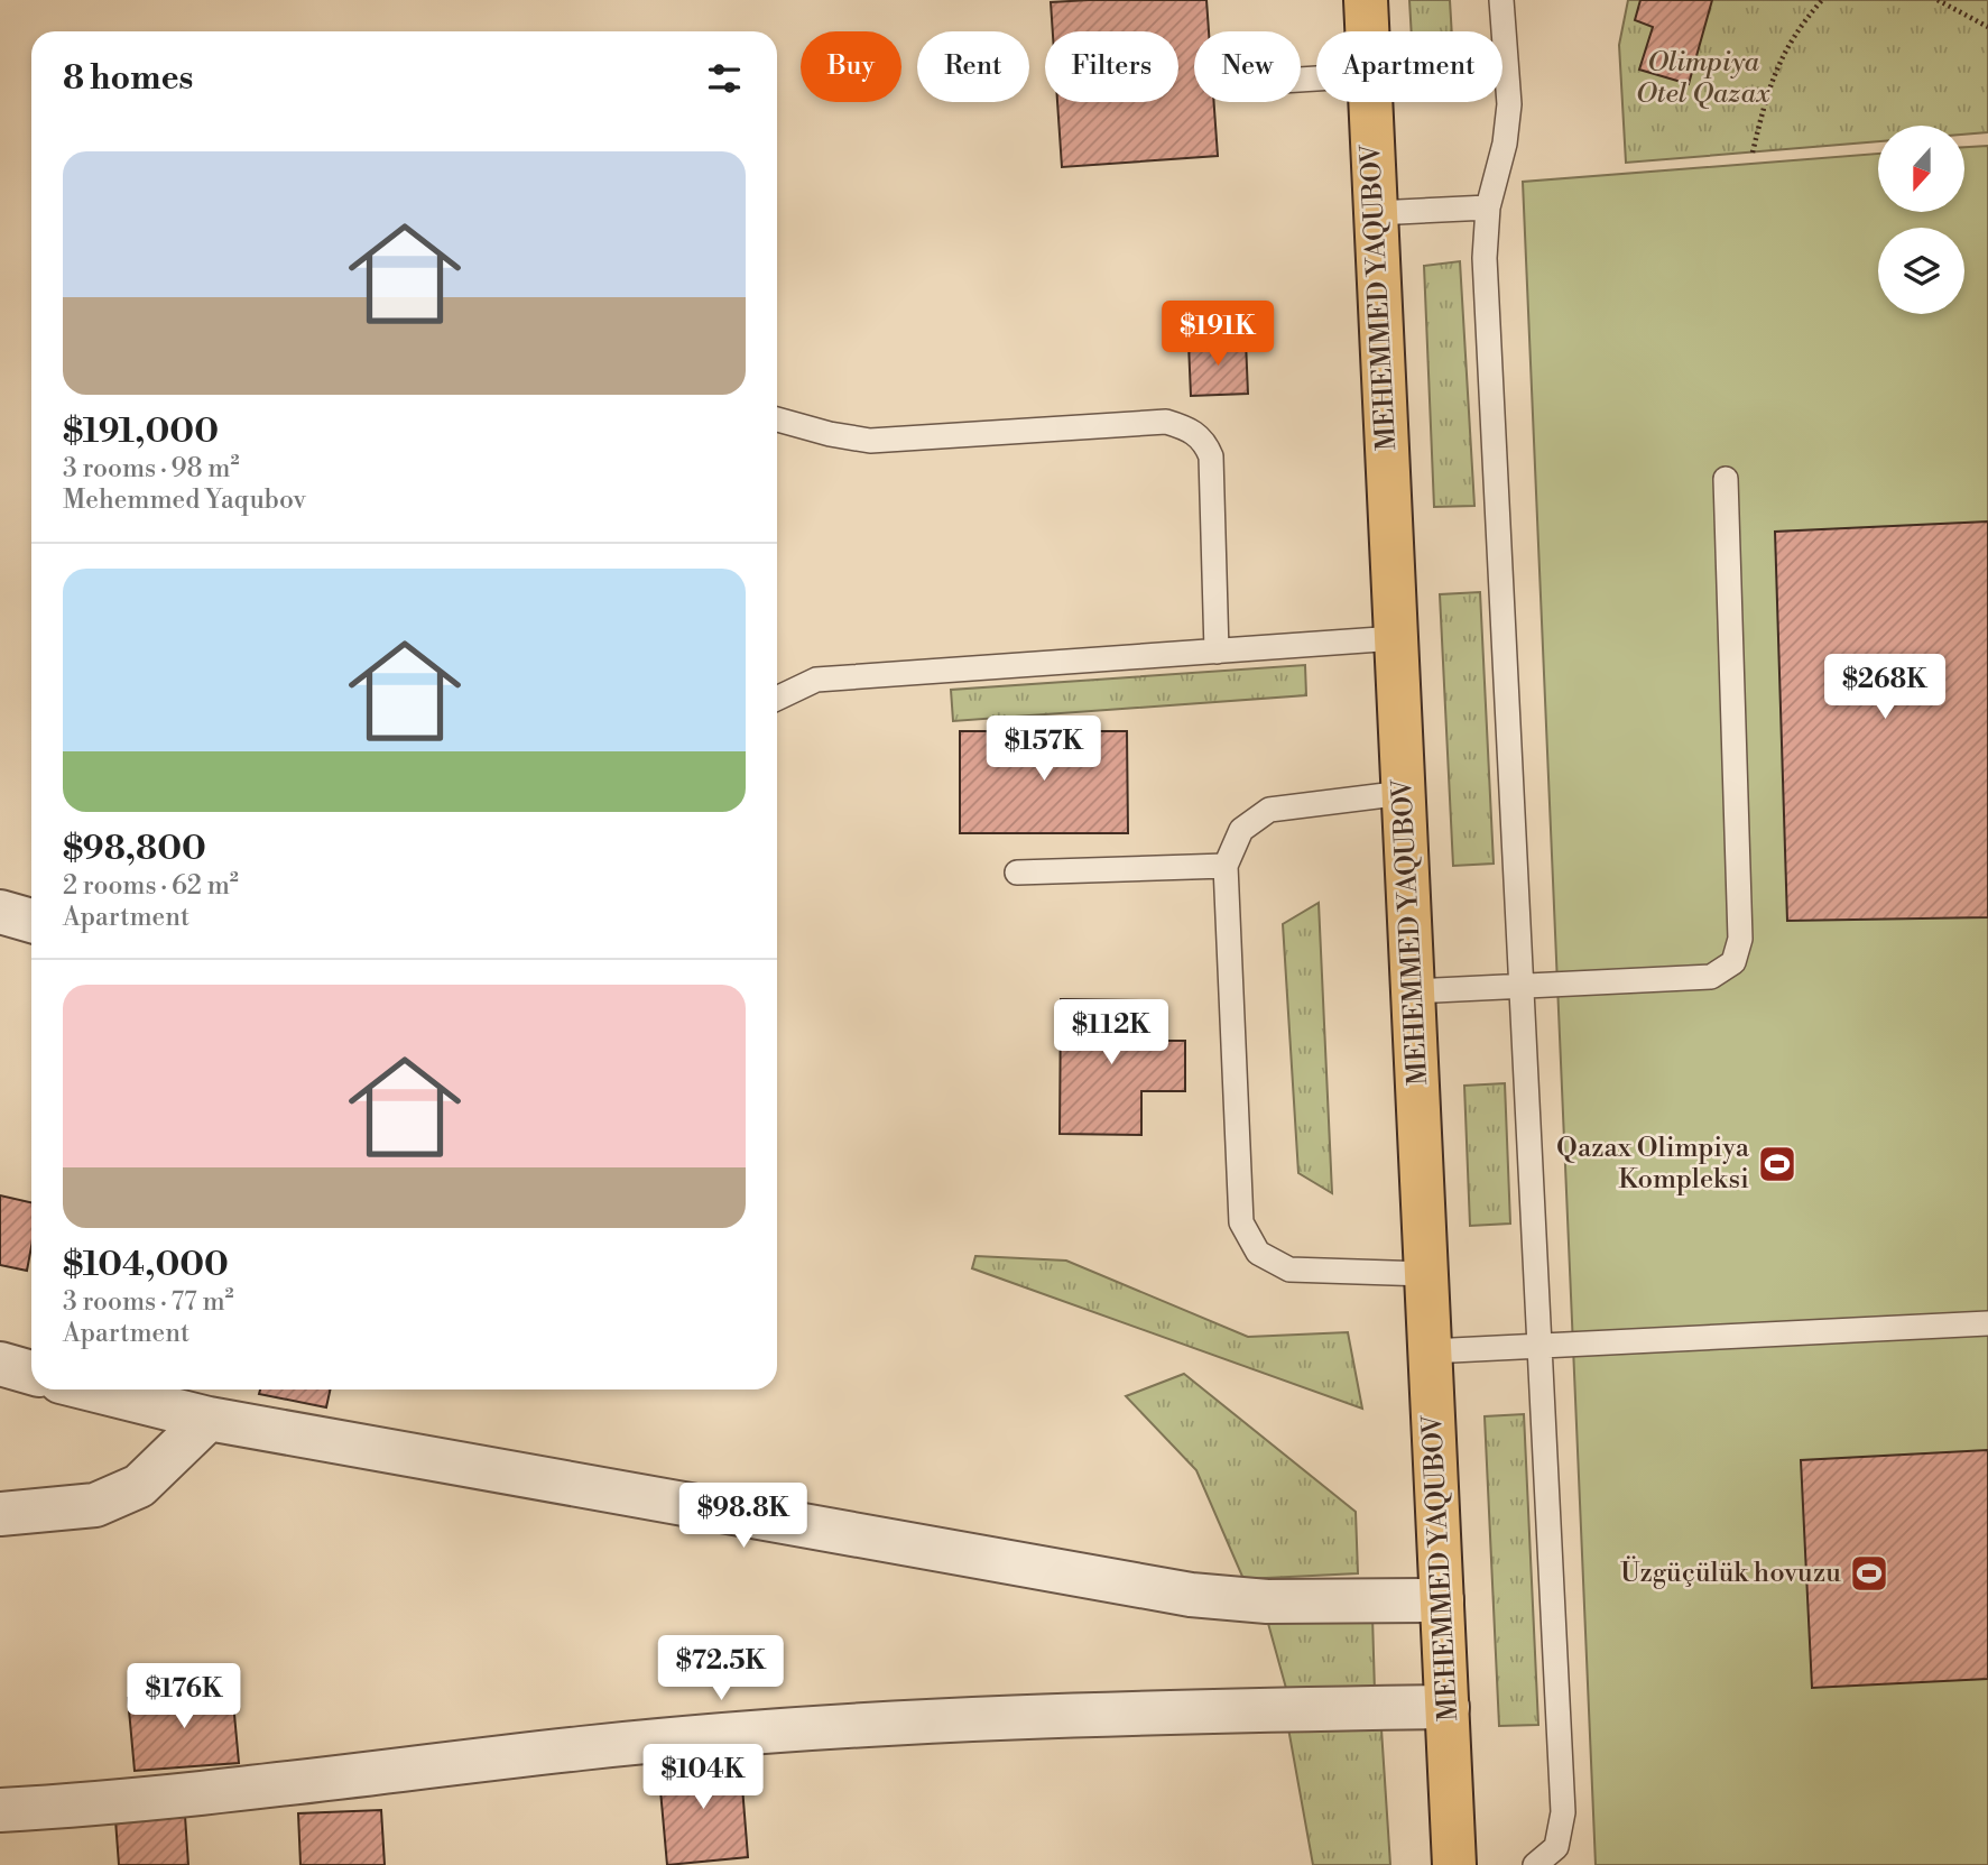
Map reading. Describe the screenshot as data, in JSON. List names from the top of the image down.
{
  "streets": {
    "main road": ["MEHEMMED YAQUBOV"]
  },
  "parks": ["Olimpiya Otel Qazax"],
  "places": {
    "sports": ["Qazax Olimpiya Kompleksi", "Üzgüçülük hovuzu"]
  },
  "north": "bottom",
  "page": {
    "chip": [
      "Buy",
      "Rent",
      "Filters",
      "New",
      "Apartment"
    ],
    "heading": "8 homes",
    "list": [
      {
        "name": "$191,000",
        "note": "3 rooms · 98 m² · Mehemmed Yaqubov"
      },
      {
        "name": "$98,800",
        "note": "2 rooms · 62 m² · Apartment"
      },
      {
        "name": "$104,000",
        "note": "3 rooms · 77 m² · Apartment"
      }
    ],
    "price": [
      "$191K",
      "$268K",
      "$157K",
      "$112K",
      "$98.8K",
      "$72.5K",
      "$176K",
      "$104K"
    ]
  }
}
